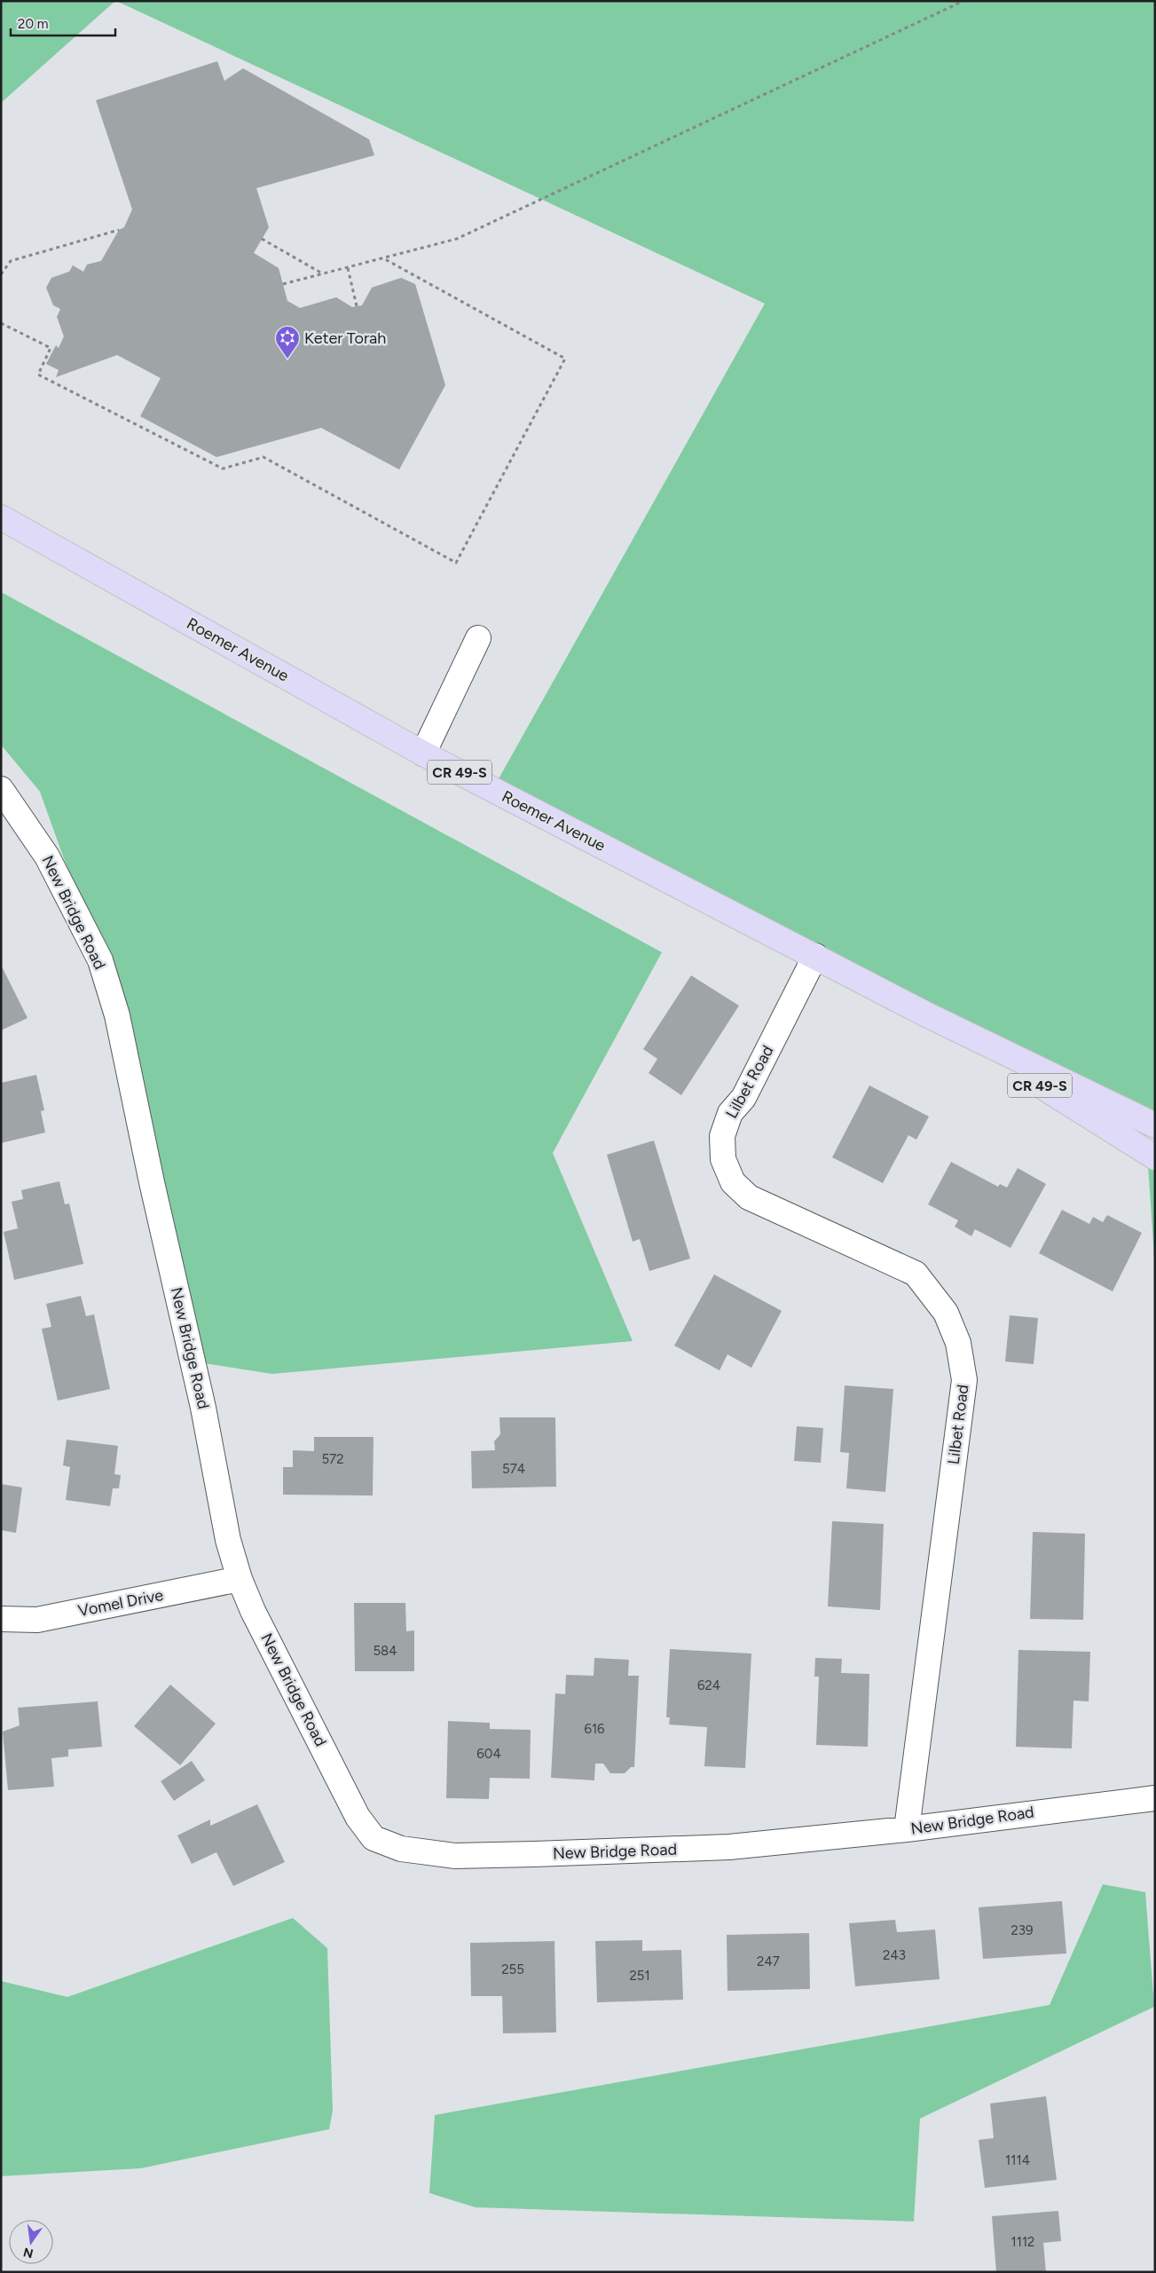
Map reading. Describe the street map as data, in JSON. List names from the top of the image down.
{
  "streets": {
    "main road": ["Roemer Avenue", "CR 49-S"],
    "street": ["New Bridge Road", "Lilbet Road", "Vomel Drive"]
  },
  "crossings": [
    ["Roemer Avenue", "Lilbet Road"],
    ["New Bridge Road", "Lilbet Road"],
    ["New Bridge Road", "Vomel Drive"]
  ],
  "places": {
    "synagogue": ["Keter Torah"]
  },
  "house_numbers": [
    "572",
    "574",
    "584",
    "624",
    "616",
    "604",
    "239",
    "243",
    "247",
    "255",
    "251",
    "1114",
    "1112"
  ],
  "scale_bar": "20 m",
  "north": "bottom"
}
